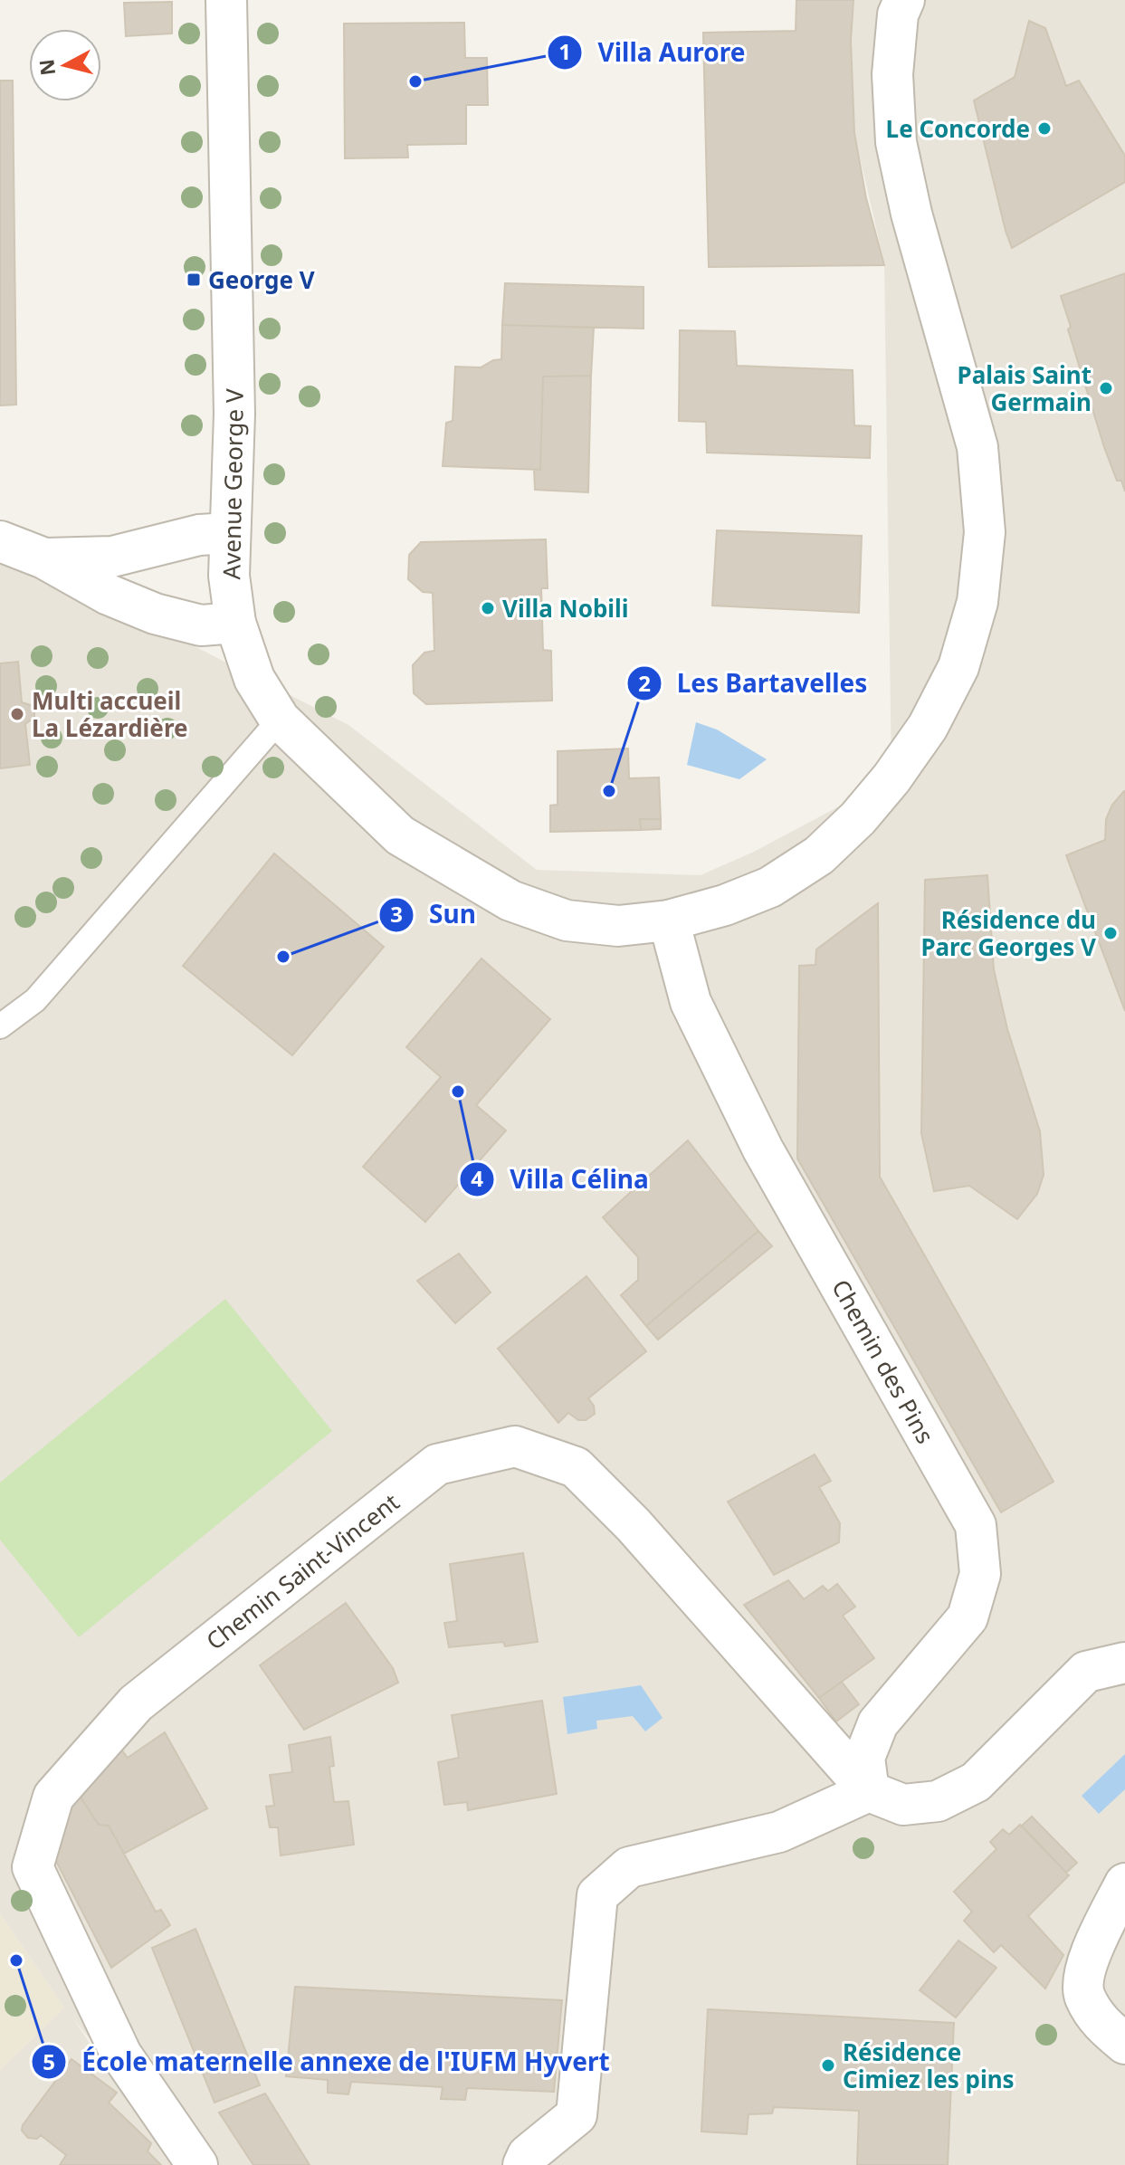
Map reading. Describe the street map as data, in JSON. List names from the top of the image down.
{
  "streets": {
    "street": ["Avenue George V", "Chemin des Pins", "Chemin Saint-Vincent"]
  },
  "crossings": [
    ["Avenue George V", "Chemin des Pins"],
    ["Chemin des Pins", "Chemin Saint-Vincent"]
  ],
  "places": {
    "other": [
      "Villa Aurore",
      "Le Concorde",
      "Palais Saint Germain",
      "Villa Nobili",
      "Multi accueil La Lézardière",
      "Les Bartavelles",
      "Résidence du Parc Georges V",
      "Sun",
      "Villa Célina",
      "École maternelle annexe de l'IUFM Hyvert",
      "Résidence Cimiez les pins"
    ],
    "transit": ["George V"]
  },
  "north": "left"
}
